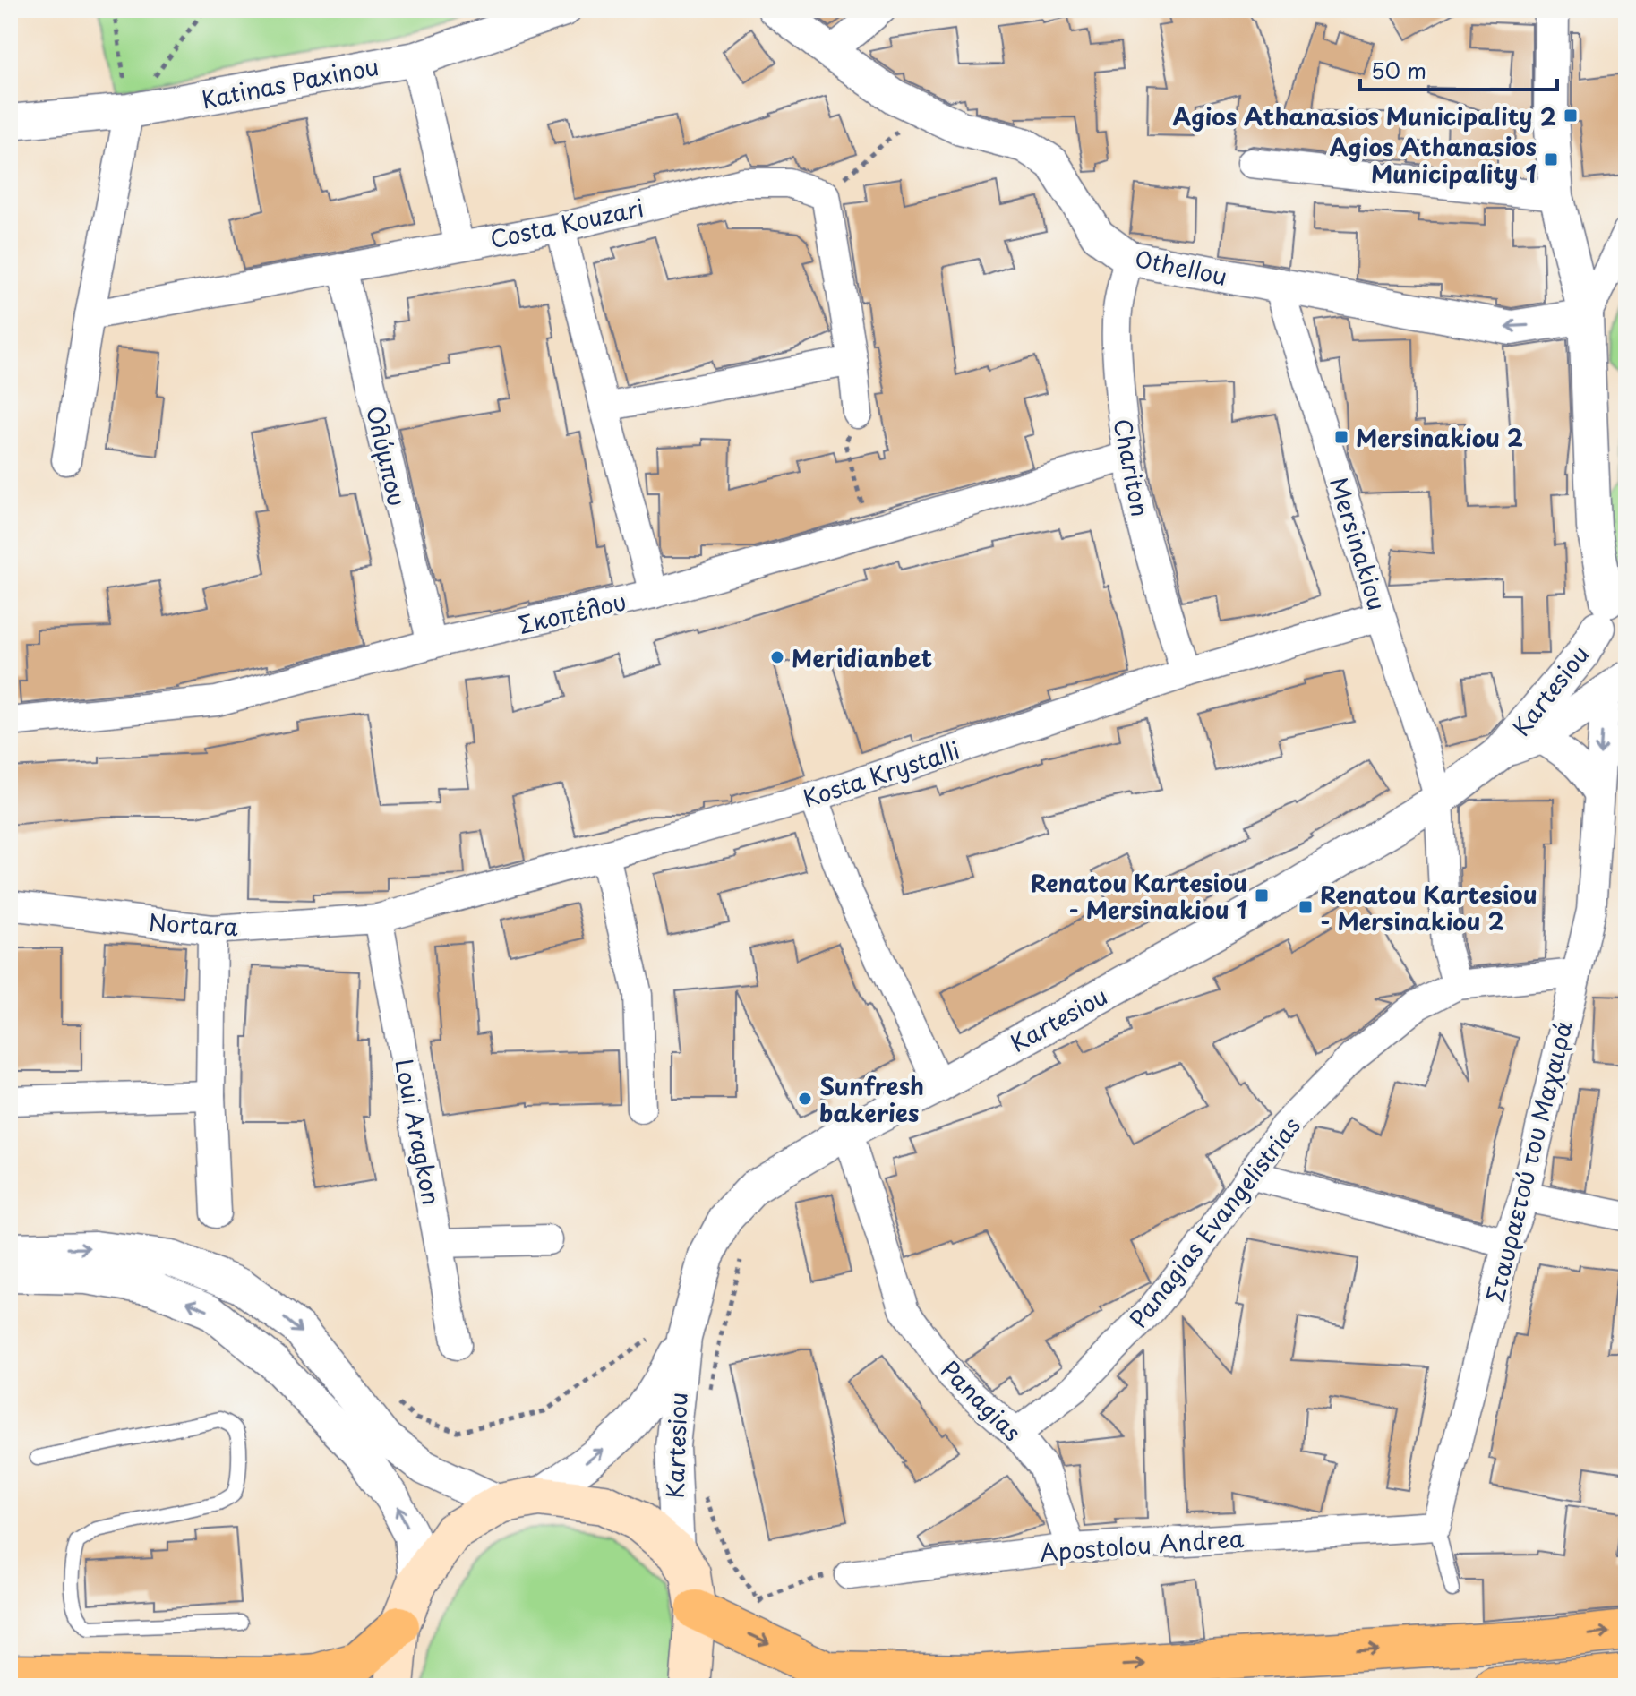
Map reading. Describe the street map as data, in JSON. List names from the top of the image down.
{
  "streets": {
    "street": [
      "Katinas Paxinou",
      "Costa Kouzari",
      "Othellou",
      "Ολύμπου",
      "Chariton",
      "Mersinakiou",
      "Σκοπέλου",
      "Kartesiou",
      "Kosta Krystalli",
      "Nortara",
      "Loui Aragkon",
      "Σταυραετού του Μαχαιρά",
      "Panagias Evangelistrias",
      "Panagias",
      "Apostolou Andrea"
    ]
  },
  "crossings": [
    ["Costa Kouzari", "Ολύμπου"],
    ["Othellou", "Chariton"],
    ["Othellou", "Mersinakiou"],
    ["Ολύμπου", "Σκοπέλου"],
    ["Chariton", "Σκοπέλου"],
    ["Chariton", "Kosta Krystalli"],
    ["Mersinakiou", "Kartesiou"],
    ["Mersinakiou", "Kosta Krystalli"],
    ["Mersinakiou", "Panagias Evangelistrias"],
    ["Kartesiou", "Σταυραετού του Μαχαιρά"],
    ["Kartesiou", "Panagias"],
    ["Kosta Krystalli", "Nortara"],
    ["Kosta Krystalli", "Loui Aragkon"],
    ["Nortara", "Loui Aragkon"],
    ["Σταυραετού του Μαχαιρά", "Panagias Evangelistrias"],
    ["Σταυραετού του Μαχαιρά", "Apostolou Andrea"],
    ["Panagias Evangelistrias", "Panagias"],
    ["Panagias", "Apostolou Andrea"]
  ],
  "places": {
    "transit": [
      "Agios Athanasios Municipality 2",
      "Agios Athanasios Municipality 1",
      "Mersinakiou 2",
      "Renatou Kartesiou - Mersinakiou 1",
      "Renatou Kartesiou - Mersinakiou 2"
    ],
    "other": ["Meridianbet", "Sunfresh bakeries"]
  },
  "scale_bar": "50 m"
}
